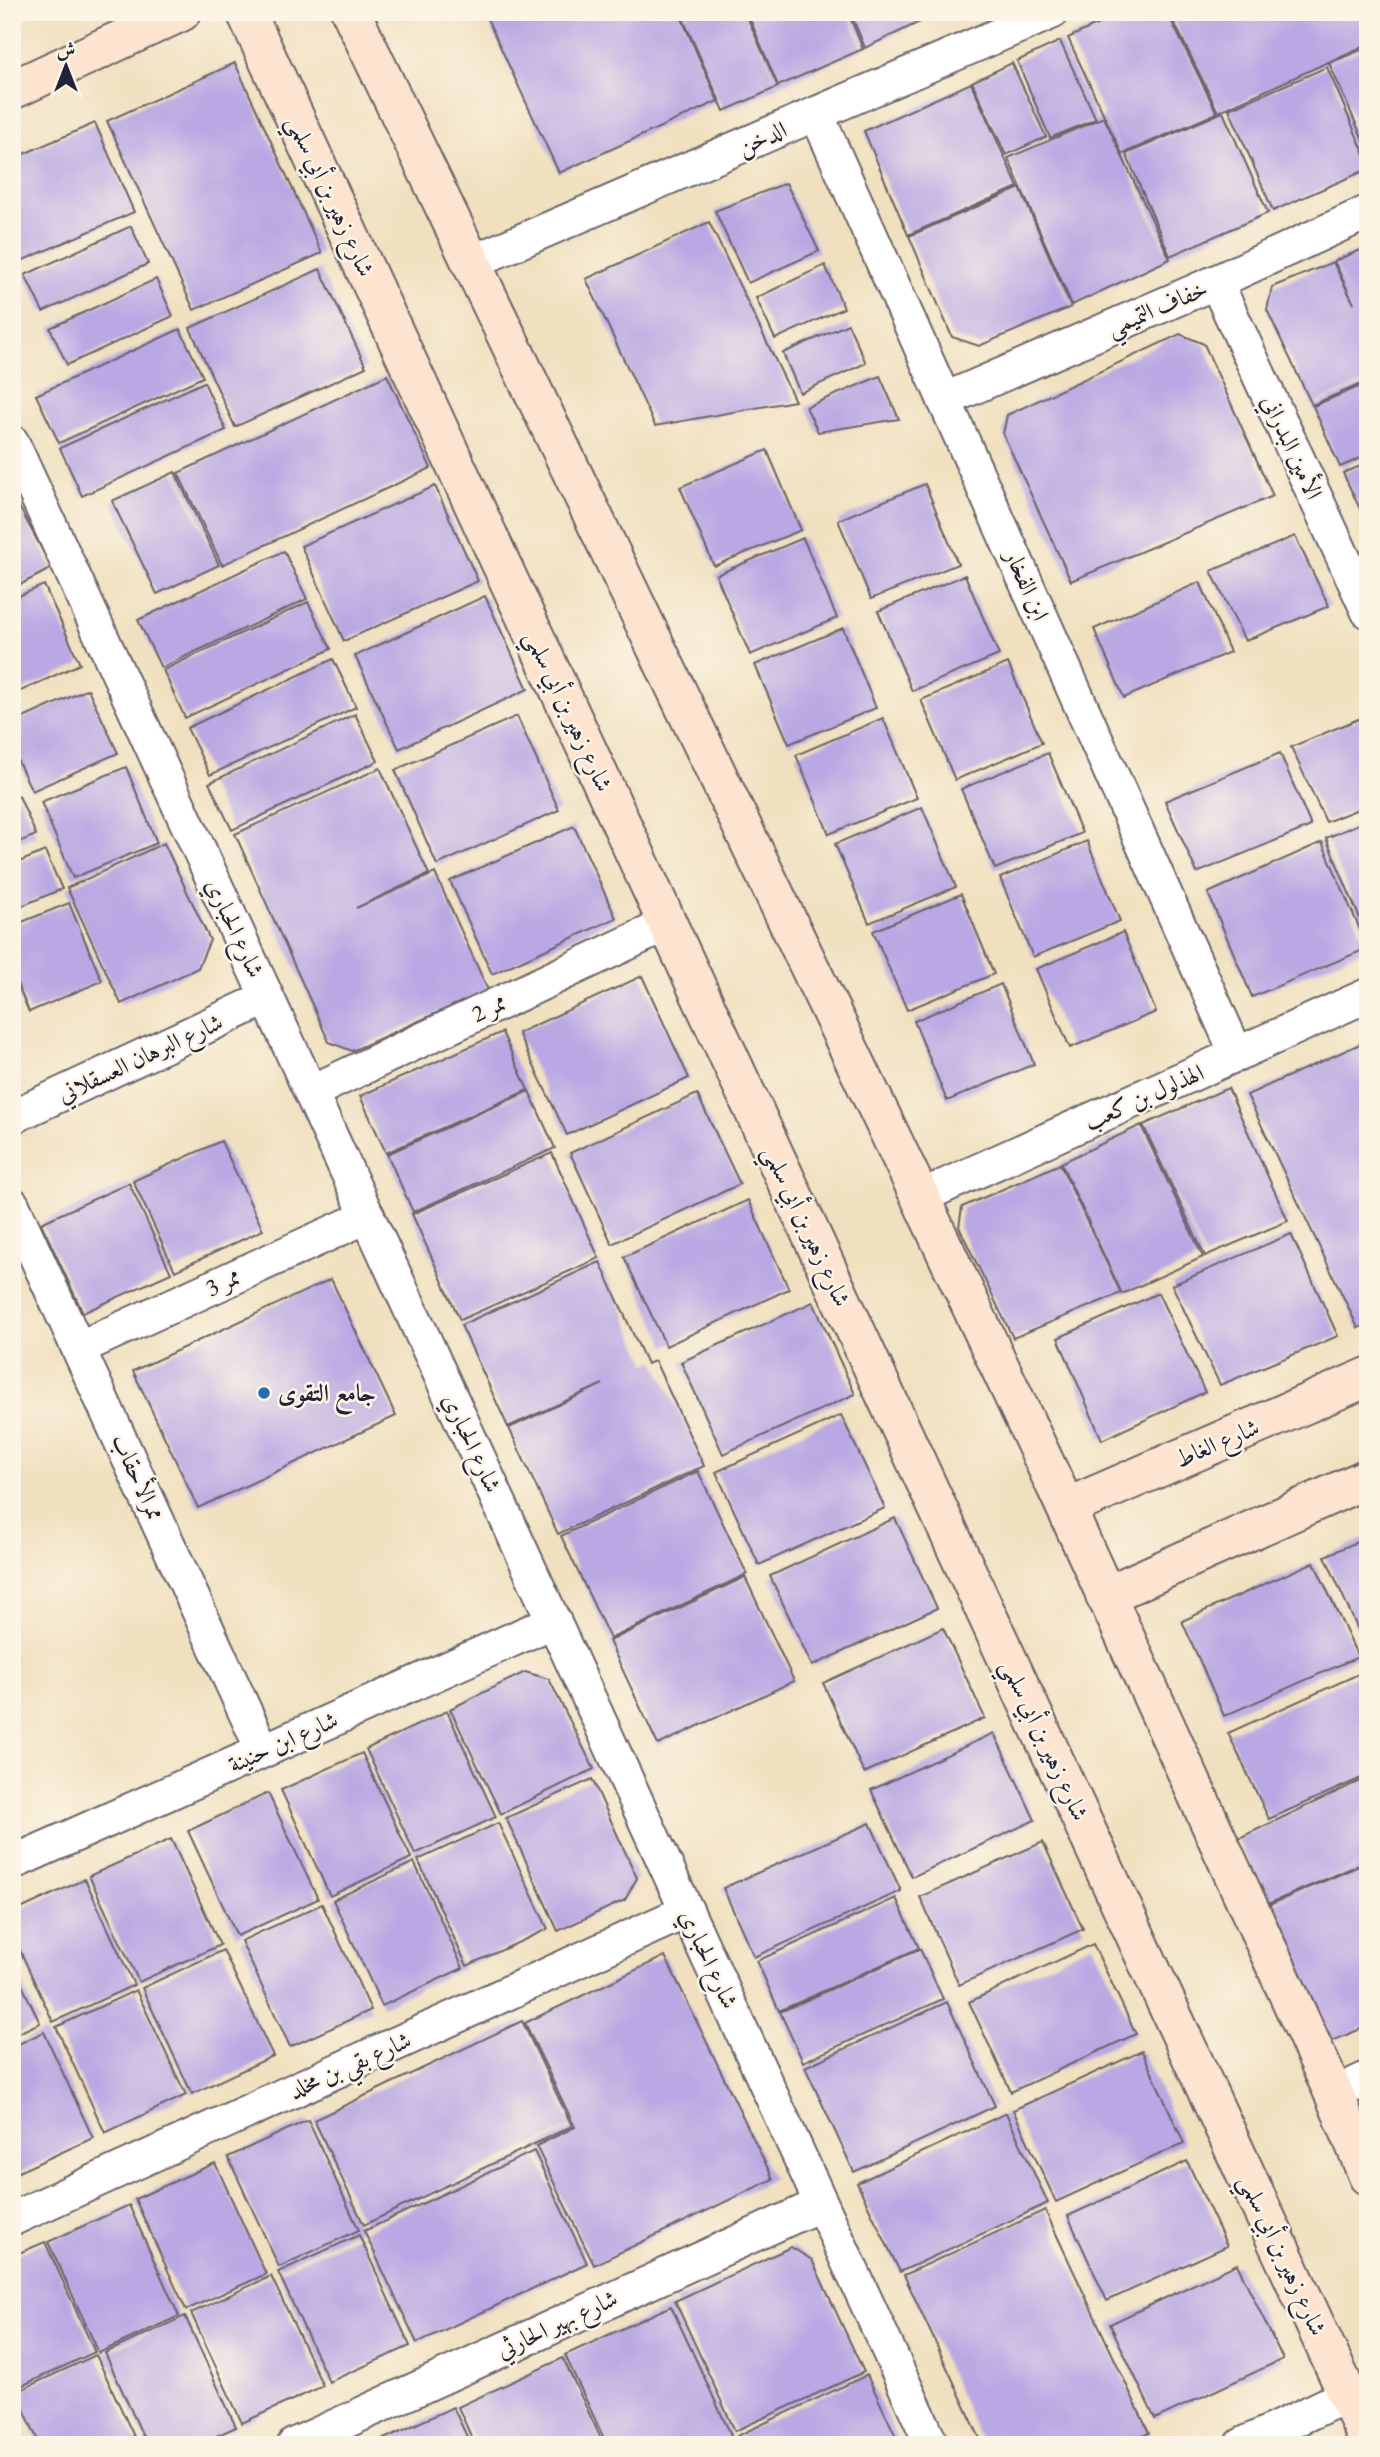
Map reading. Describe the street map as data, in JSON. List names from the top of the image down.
{
  "streets": {
    "street": [
      "الدخن",
      "شارع زهير بن أبي سلمي",
      "خفاف التميمي",
      "الأمين البدراني",
      "ابن الفخار",
      "شارع الحباري",
      "ممر 2",
      "شارع البرهان العسقلاني",
      "الهذلول بن كعب",
      "ممر 3",
      "شارع الغاط",
      "ممرالأحقاب",
      "شارع ابن حنينة",
      "شارع بقي بن مخلد",
      "شارع بهير الحارثي"
    ]
  },
  "crossings": [
    ["الدخن", "ابن الفخار"],
    ["شارع زهير بن أبي سلمي", "ممر 2"],
    ["خفاف التميمي", "الأمين البدراني"],
    ["خفاف التميمي", "ابن الفخار"],
    ["ابن الفخار", "الهذلول بن كعب"],
    ["شارع الحباري", "ممر 2"],
    ["شارع الحباري", "شارع البرهان العسقلاني"],
    ["شارع الحباري", "ممر 3"],
    ["شارع الحباري", "شارع ابن حنينة"],
    ["شارع الحباري", "شارع بقي بن مخلد"],
    ["شارع الحباري", "شارع بهير الحارثي"],
    ["ممر 3", "ممرالأحقاب"],
    ["ممرالأحقاب", "شارع ابن حنينة"]
  ],
  "places": ["جامع التقوى"],
  "north": "top"
}
